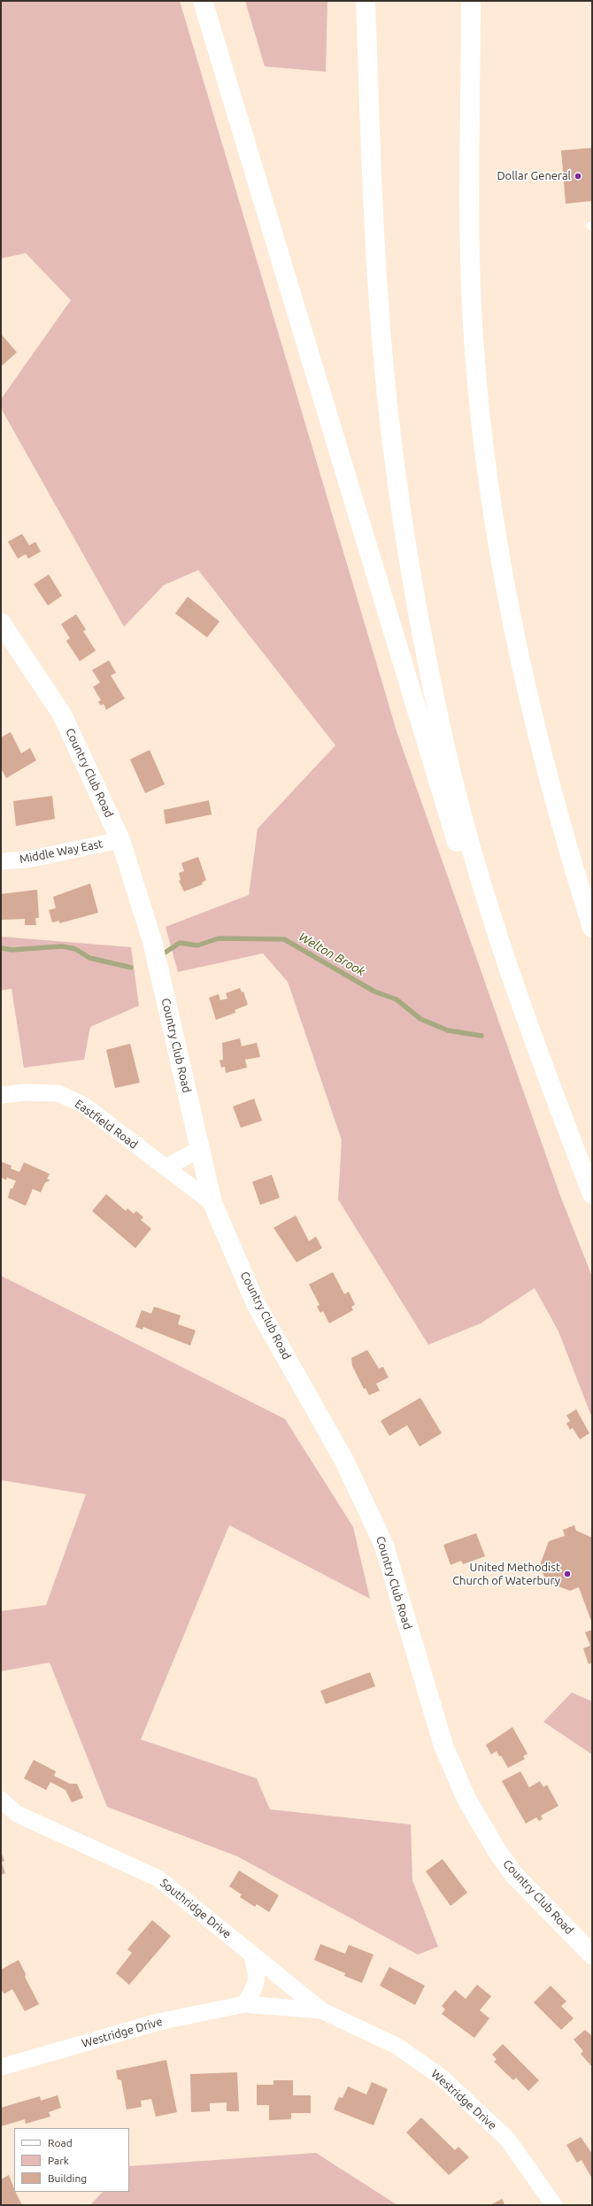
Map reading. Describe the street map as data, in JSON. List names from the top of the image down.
{
  "streets": {
    "main road": ["Country Club Road"],
    "street": [
      "Middle Way East",
      "Eastfield Road",
      "Southridge Drive",
      "Westridge Drive"
    ]
  },
  "crossings": [
    ["Country Club Road", "Middle Way East"],
    ["Country Club Road", "Eastfield Road"],
    ["Southridge Drive", "Westridge Drive"]
  ],
  "water": ["Welton Brook"],
  "places": ["Dollar General", "United Methodist Church of Waterbury"],
  "legend": ["Road", "Park", "Building"]
}
